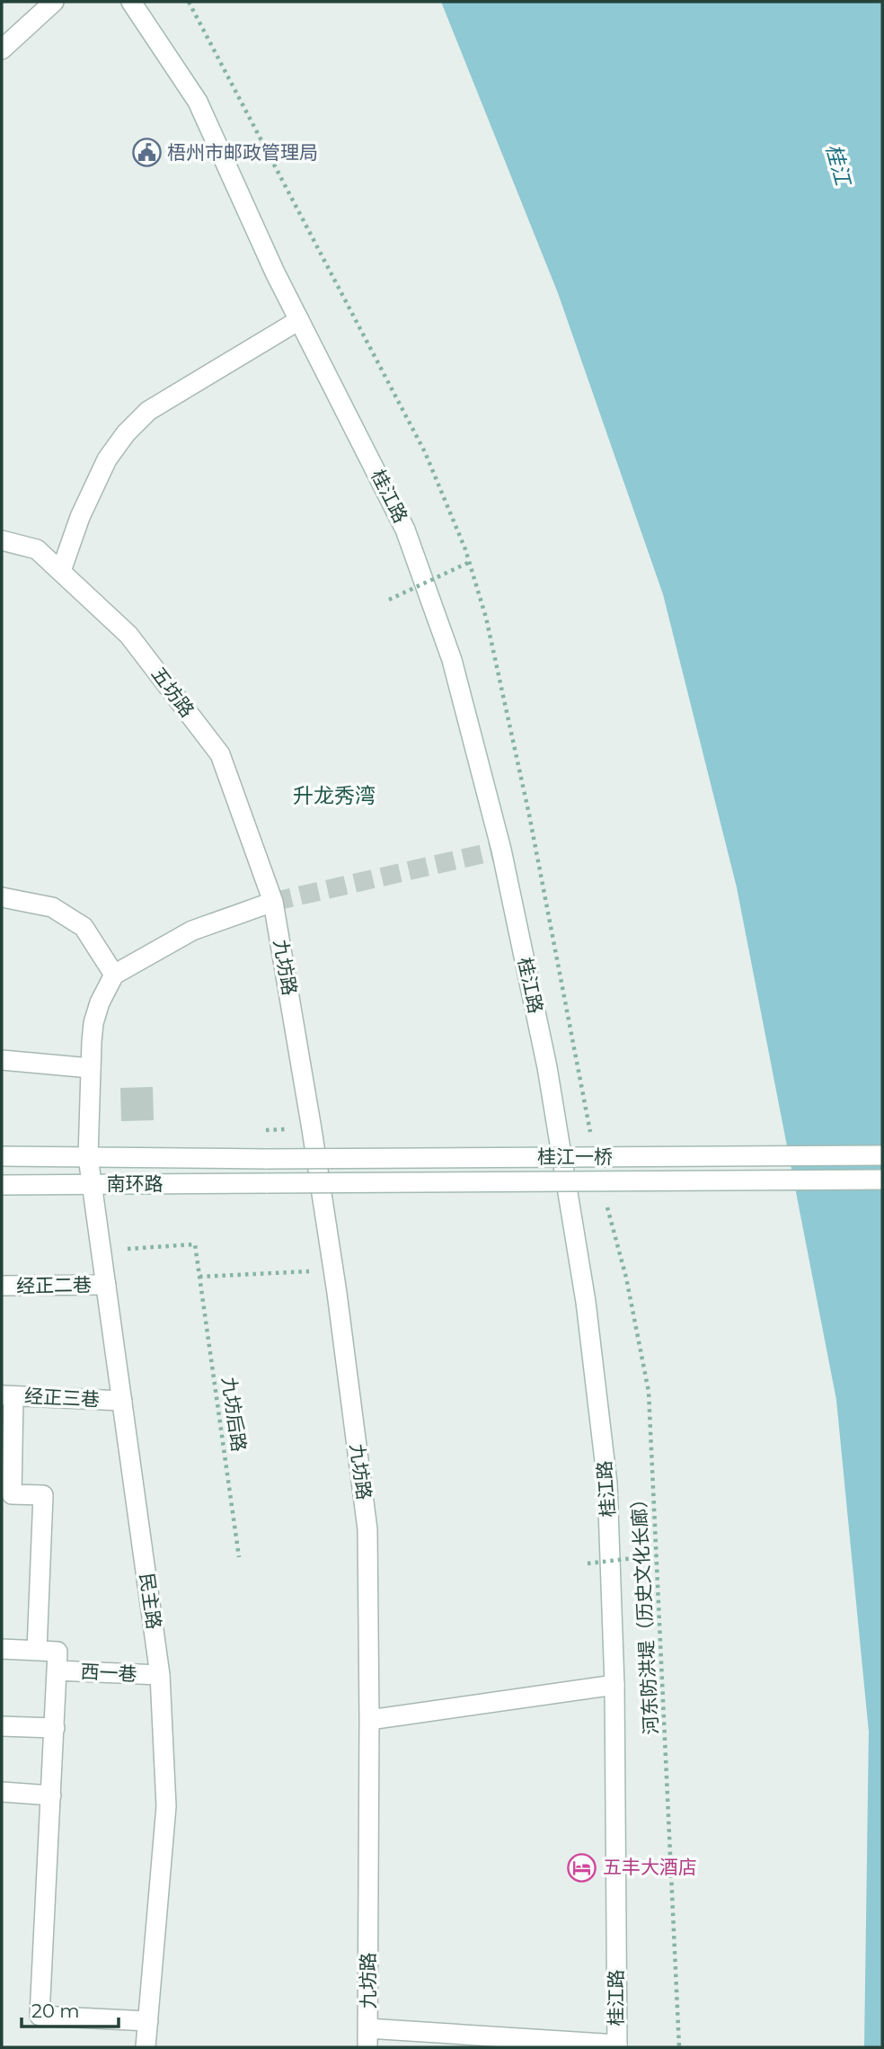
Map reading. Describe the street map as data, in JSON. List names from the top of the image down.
{
  "streets": {
    "street": [
      "桂江路",
      "五坊路",
      "九坊路",
      "桂江一桥",
      "南环路",
      "经正二巷",
      "经正三巷",
      "民主路",
      "西一巷"
    ],
    "path": ["九坊后路", "河东防洪堤（历史文化长廊）"]
  },
  "crossings": [
    ["五坊路", "九坊路"],
    ["桂江一桥", "南环路"],
    ["桂江一桥", "河东防洪堤（历史文化长廊）"],
    ["南环路", "民主路"],
    ["经正二巷", "民主路"],
    ["经正三巷", "民主路"],
    ["九坊后路", "民主路"],
    ["民主路", "西一巷"]
  ],
  "districts": ["升龙秀湾"],
  "water": ["桂江"],
  "places": {
    "public building": ["梧州市邮政管理局"],
    "hotel": ["五丰大酒店"]
  },
  "scale_bar": "20 m"
}
